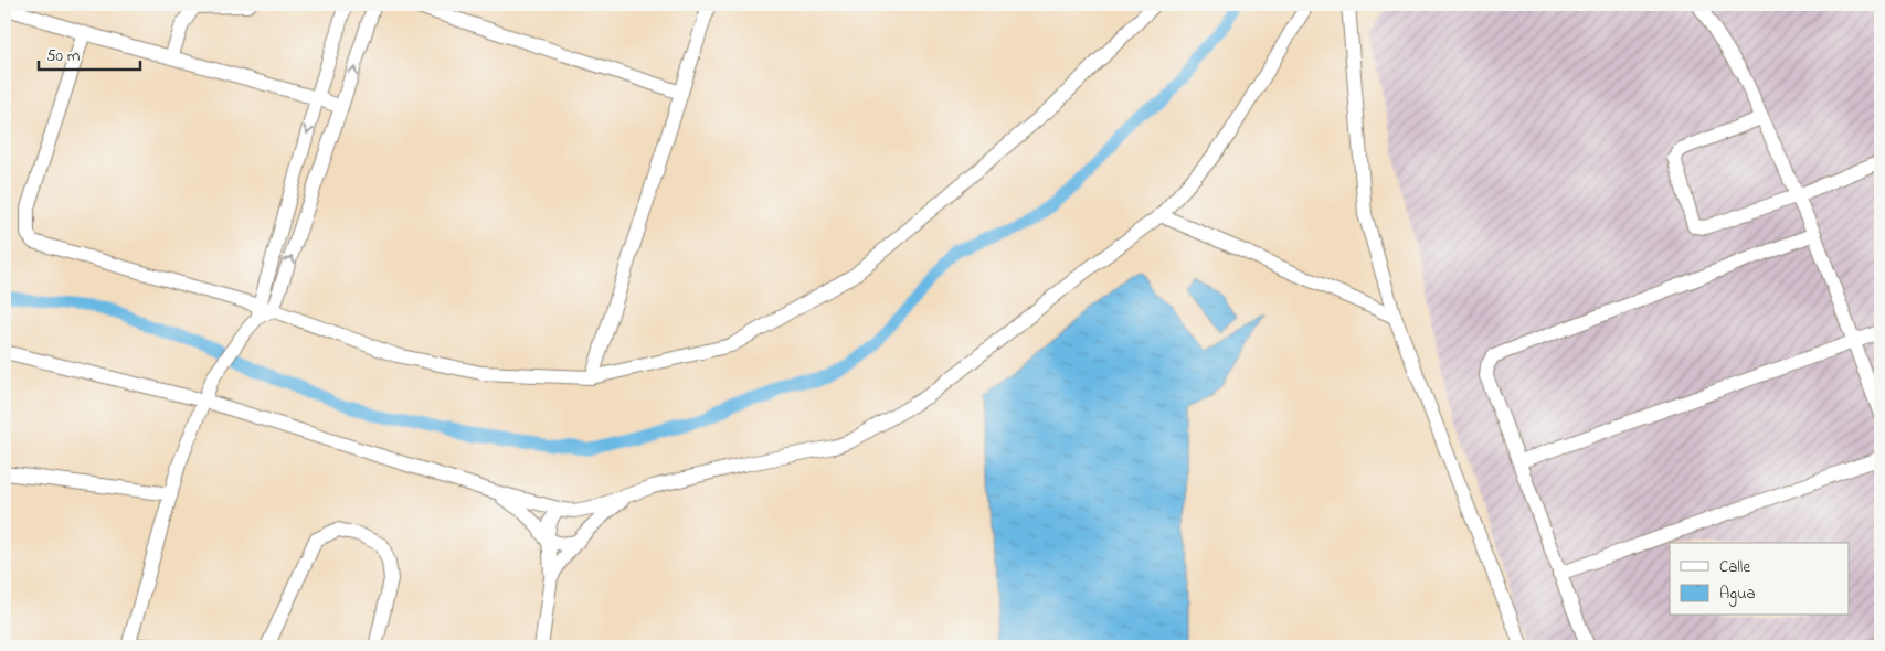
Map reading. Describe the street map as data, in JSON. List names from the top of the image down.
{
  "legend": ["Calle", "Agua"],
  "scale_bar": "50 m"
}
